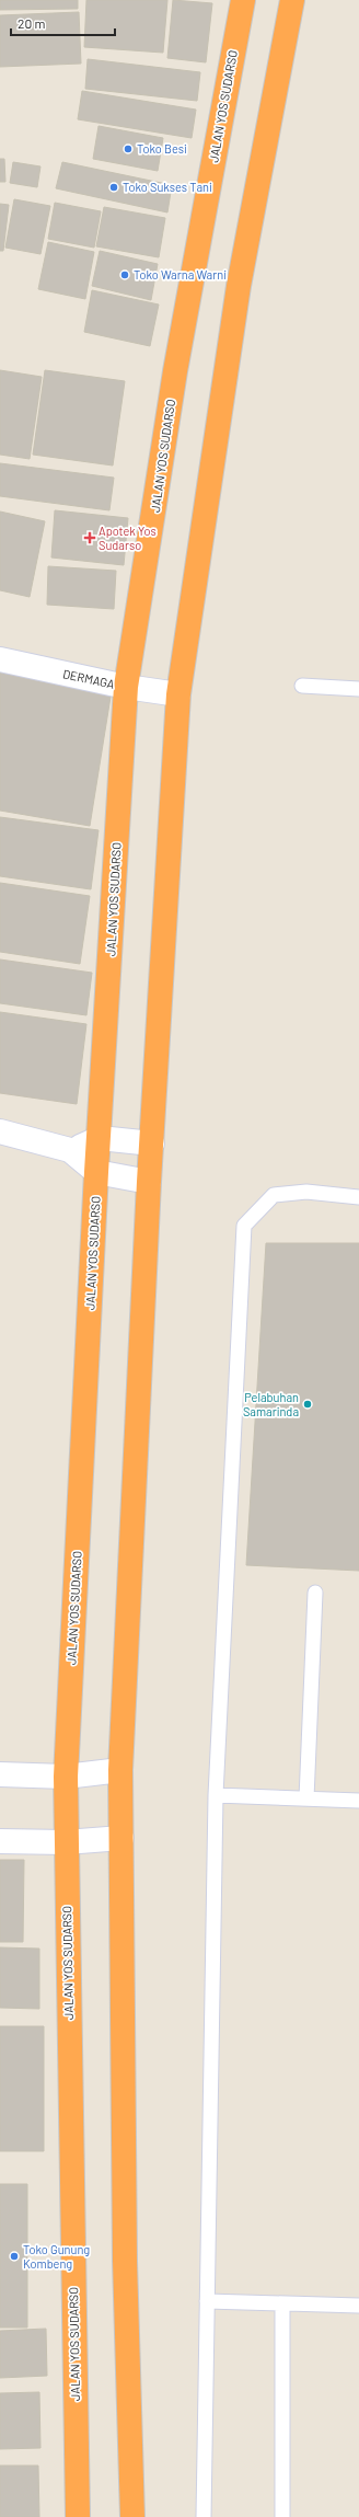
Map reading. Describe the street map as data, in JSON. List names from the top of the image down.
{
  "streets": {
    "highway": ["JALAN YOS SUDARSO"],
    "street": ["DERMAGA"]
  },
  "crossings": [
    ["JALAN YOS SUDARSO", "DERMAGA"]
  ],
  "places": {
    "other": [
      "Toko Besi",
      "Toko Sukses Tani",
      "Toko Warna Warni",
      "Pelabuhan Samarinda",
      "Toko Gunung Kombeng"
    ],
    "health": ["Apotek Yos Sudarso"]
  },
  "scale_bar": "20 m"
}
